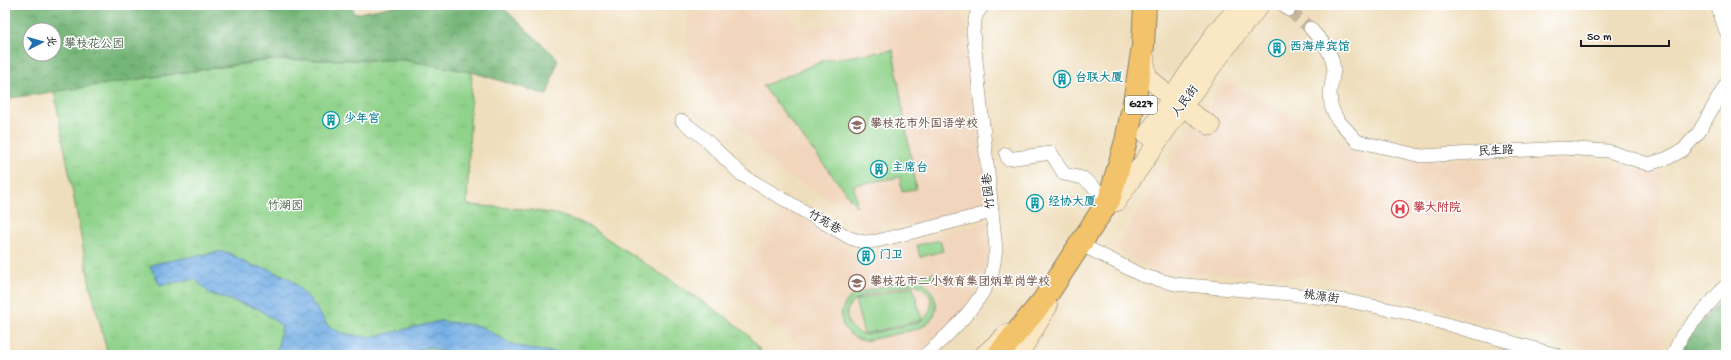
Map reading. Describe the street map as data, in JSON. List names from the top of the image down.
{
  "streets": {
    "highway": ["G227"],
    "street": [
      "人民街",
      "民生路",
      "竹园巷",
      "竹苑巷",
      "桃源街"
    ]
  },
  "crossings": [
    ["人民街", "G227"],
    ["G227", "桃源街"],
    ["竹园巷", "竹苑巷"]
  ],
  "parks": ["攀枝花公园", "竹湖园"],
  "places": {
    "building": [
      "西海岸宾馆",
      "台联大厦",
      "少年宫",
      "主席台",
      "经协大厦",
      "门卫"
    ],
    "school or university": ["攀枝花市外国语学校", "攀枝花市二小教育集团炳草岗学校"],
    "hospital": ["攀大附院"]
  },
  "scale_bar": "50 m",
  "north": "right"
}
